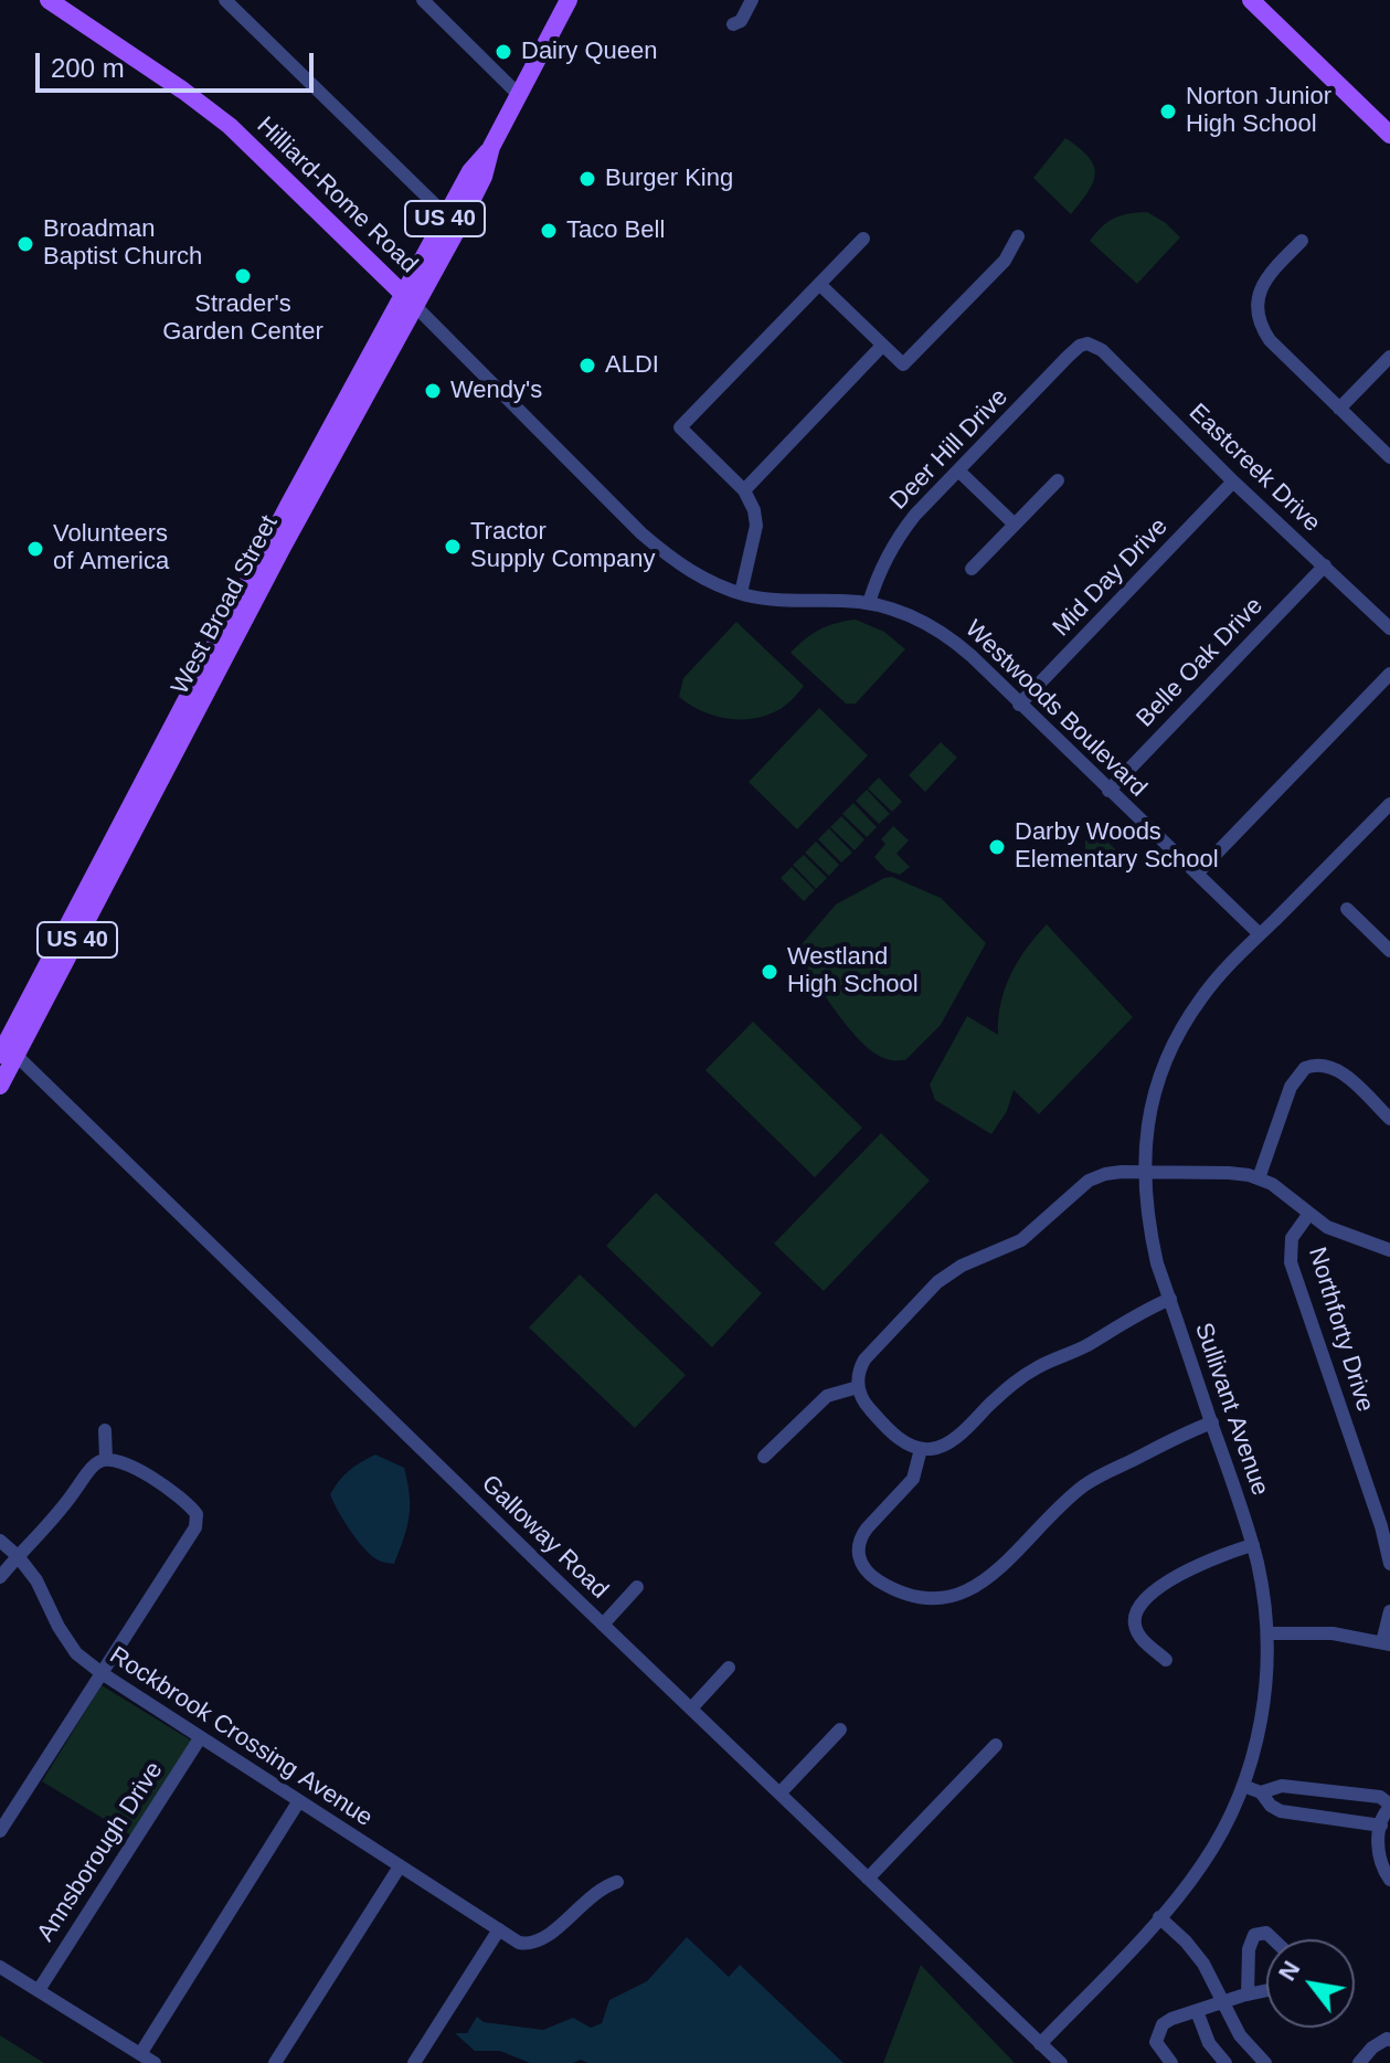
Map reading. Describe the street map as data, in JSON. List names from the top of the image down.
{
  "streets": {
    "main road": ["Hilliard-Rome Road", "US 40", "West Broad Street"],
    "street": [
      "Deer Hill Drive",
      "Eastcreek Drive",
      "Mid Day Drive",
      "Belle Oak Drive",
      "Westwoods Boulevard",
      "Northforty Drive",
      "Sullivant Avenue",
      "Galloway Road",
      "Rockbrook Crossing Avenue",
      "Annsborough Drive"
    ]
  },
  "crossings": [
    ["Hilliard-Rome Road", "West Broad Street"],
    ["Hilliard-Rome Road", "Westwoods Boulevard"],
    ["Deer Hill Drive", "Eastcreek Drive"],
    ["Deer Hill Drive", "Westwoods Boulevard"],
    ["Eastcreek Drive", "Mid Day Drive"],
    ["Eastcreek Drive", "Belle Oak Drive"],
    ["Mid Day Drive", "Westwoods Boulevard"],
    ["West Broad Street", "Westwoods Boulevard"],
    ["West Broad Street", "Galloway Road"],
    ["Belle Oak Drive", "Westwoods Boulevard"],
    ["Westwoods Boulevard", "Sullivant Avenue"],
    ["Sullivant Avenue", "Galloway Road"],
    ["Rockbrook Crossing Avenue", "Annsborough Drive"]
  ],
  "places": [
    "Dairy Queen",
    "Norton Junior High School",
    "Burger King",
    "Taco Bell",
    "Broadman Baptist Church",
    "Strader's Garden Center",
    "ALDI",
    "Wendy's",
    "Tractor Supply Company",
    "Volunteers of America",
    "Darby Woods Elementary School",
    "Westland High School"
  ],
  "scale_bar": "200 m",
  "north": "top left"
}
